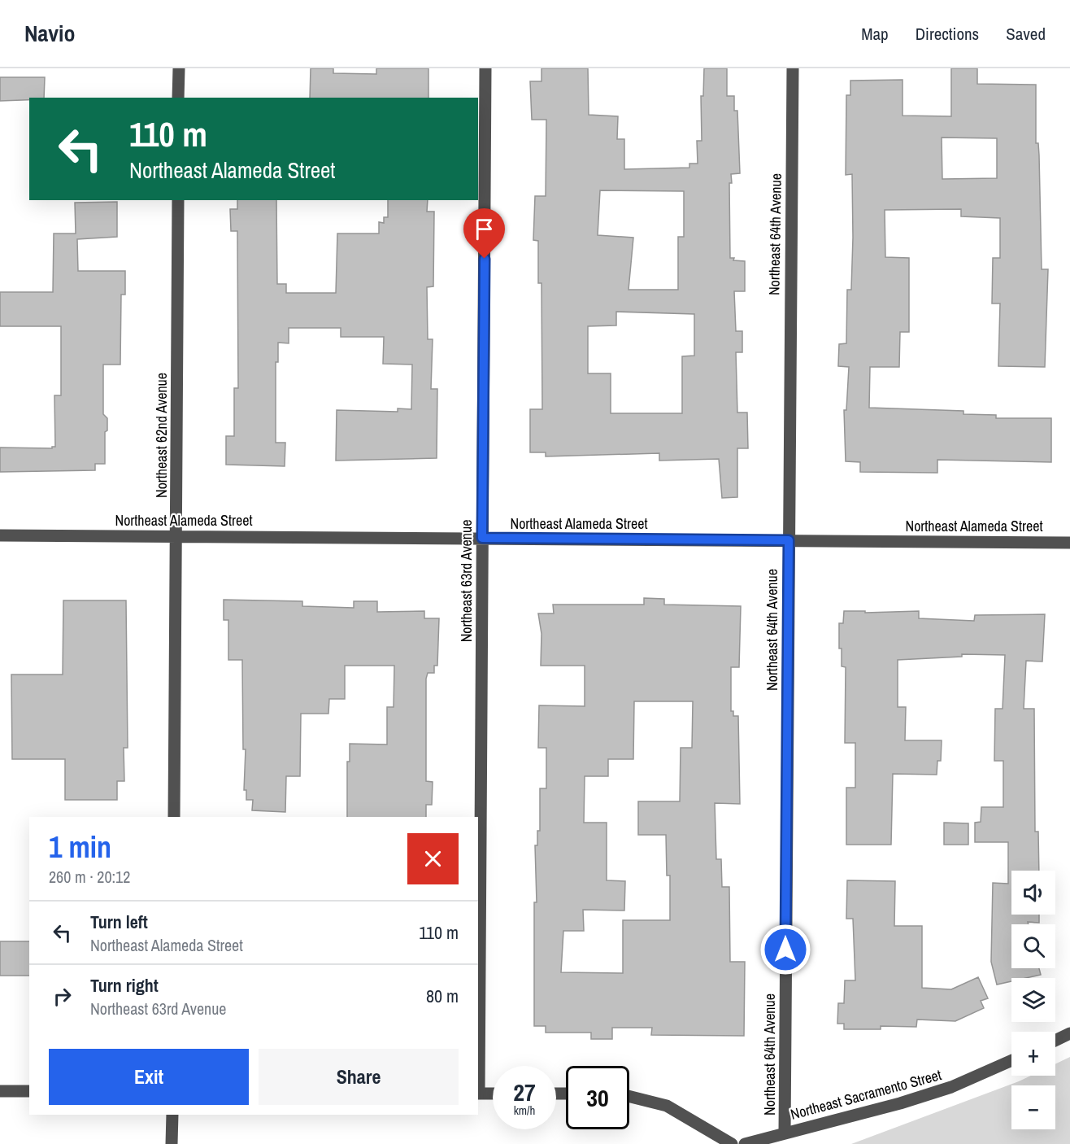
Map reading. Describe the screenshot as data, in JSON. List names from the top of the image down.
{
  "streets": {
    "street": [
      "Northeast 64th Avenue",
      "Northeast 62nd Avenue",
      "Northeast Alameda Street",
      "Northeast 63rd Avenue",
      "Northeast Sacramento Street"
    ]
  },
  "crossings": [
    ["Northeast 64th Avenue", "Northeast Alameda Street"],
    ["Northeast 64th Avenue", "Northeast Sacramento Street"],
    ["Northeast 62nd Avenue", "Northeast Alameda Street"],
    ["Northeast Alameda Street", "Northeast 63rd Avenue"]
  ],
  "page": {
    "header": "Navio",
    "nav": ["Map", "Directions", "Saved"],
    "turn": ["110 m", "Northeast Alameda Street"],
    "heading": ["1 min", "260 m · 20:12"],
    "map_buttons": ["+", "−"],
    "list": [
      {
        "name": "Turn left",
        "note": "Northeast Alameda Street",
        "value": "110 m"
      },
      {
        "name": "Turn right",
        "note": "Northeast 63rd Avenue",
        "value": "80 m"
      }
    ],
    "buttons": ["Exit", "Share"],
    "speed": "27 km/h",
    "limit": "30"
  }
}
